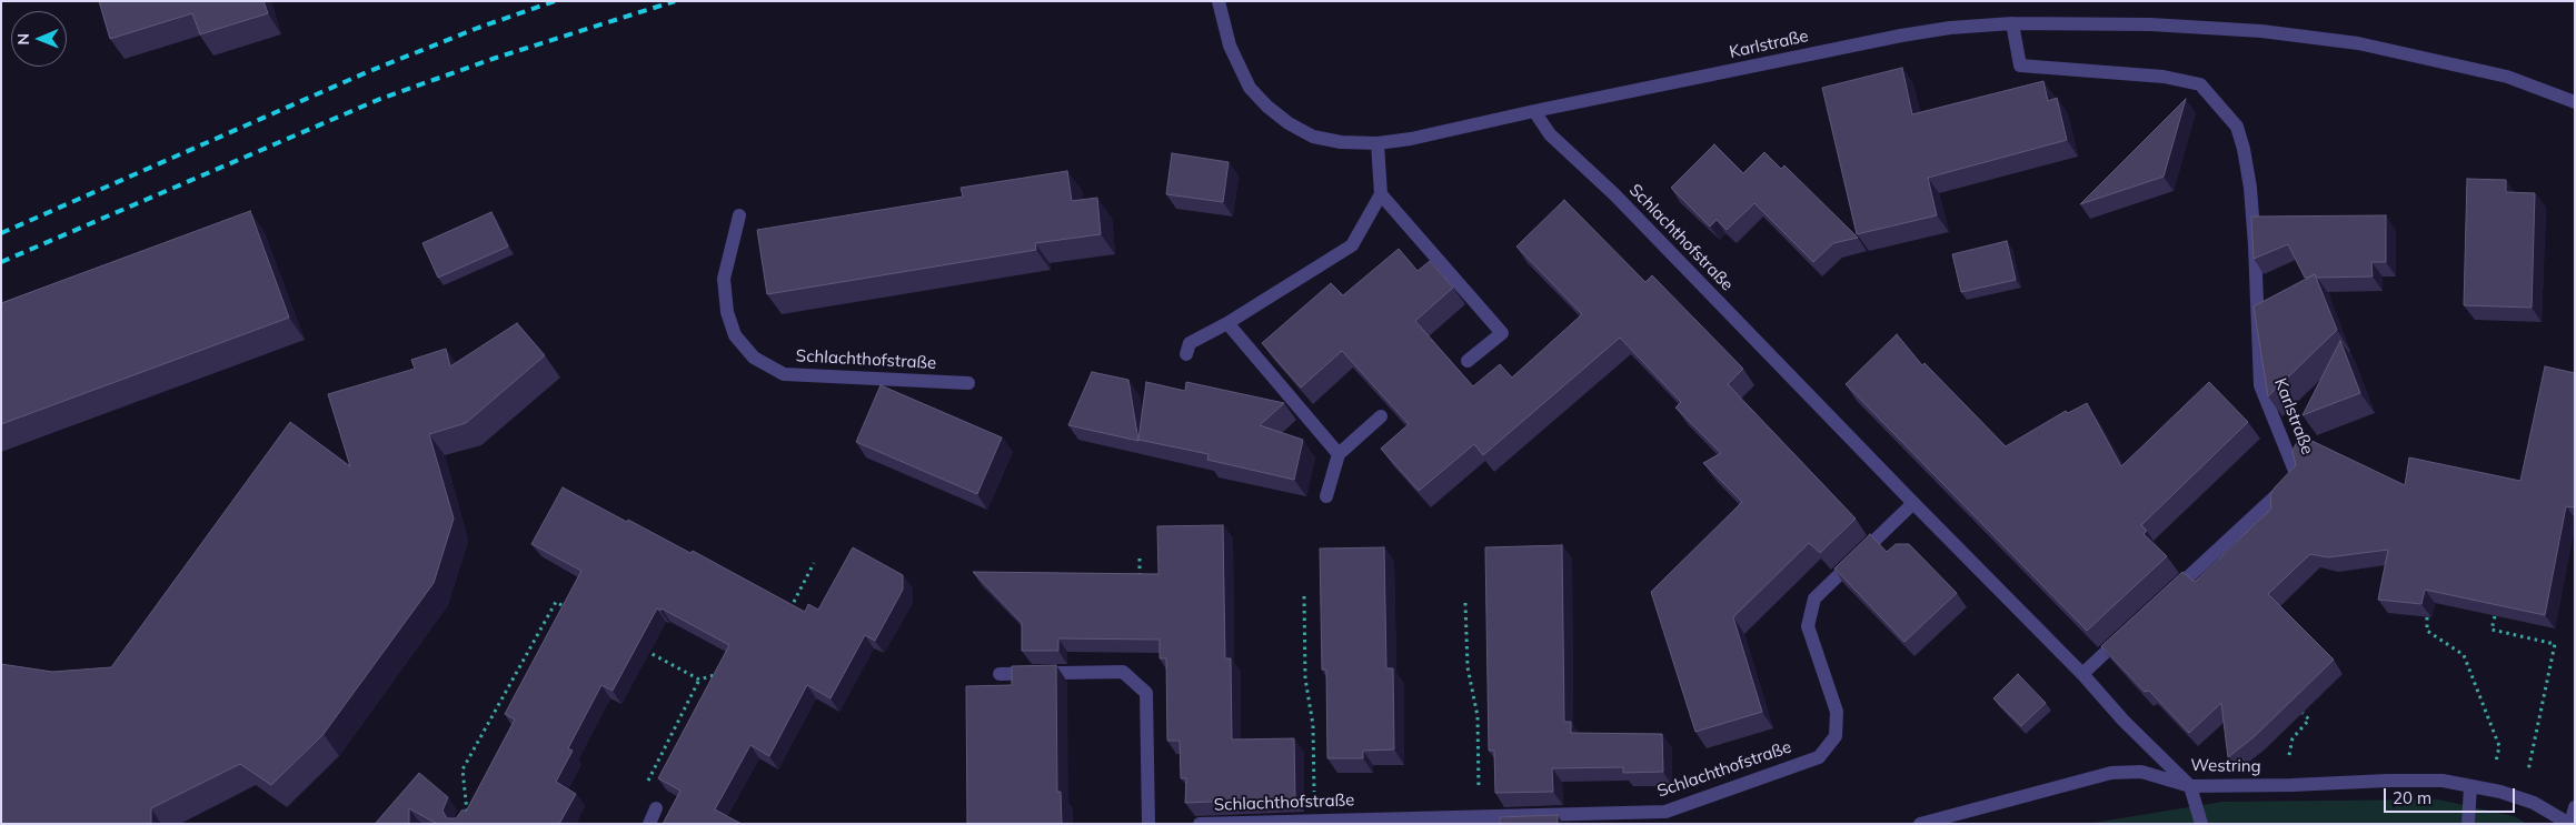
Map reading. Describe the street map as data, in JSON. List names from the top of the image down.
{
  "streets": {
    "street": ["Karlstraße", "Schlachthofstraße", "Westring"]
  },
  "crossings": [
    ["Karlstraße", "Schlachthofstraße"],
    ["Schlachthofstraße", "Westring"]
  ],
  "scale_bar": "20 m",
  "north": "left"
}
